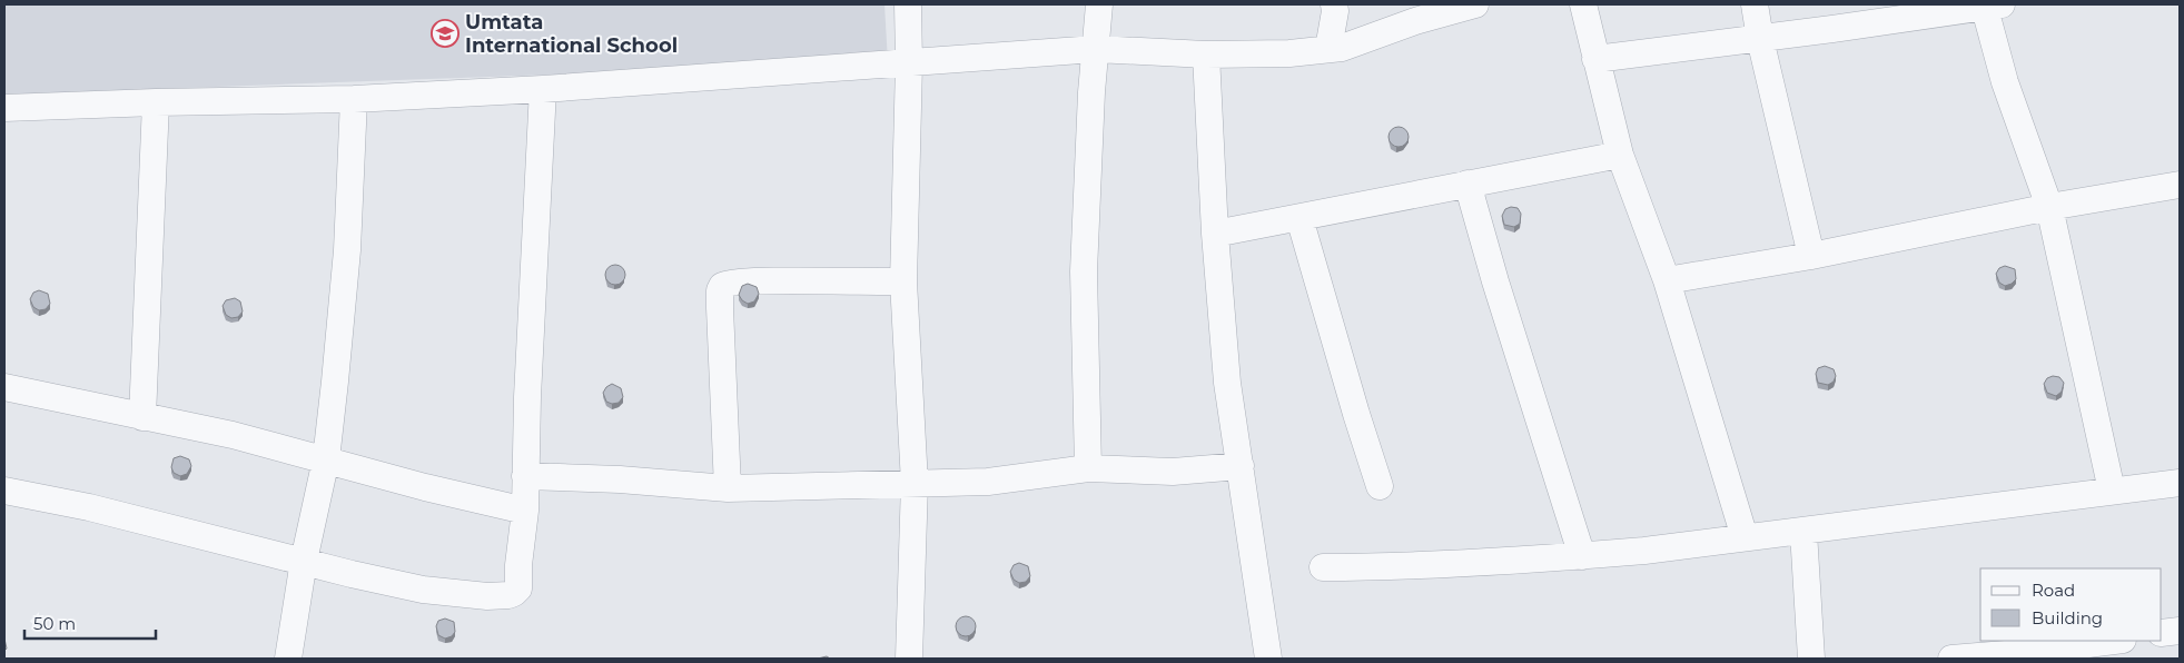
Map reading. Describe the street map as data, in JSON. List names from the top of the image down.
{
  "places": {
    "school or university": ["Umtata International School"]
  },
  "legend": ["Road", "Building"],
  "scale_bar": "50 m"
}
